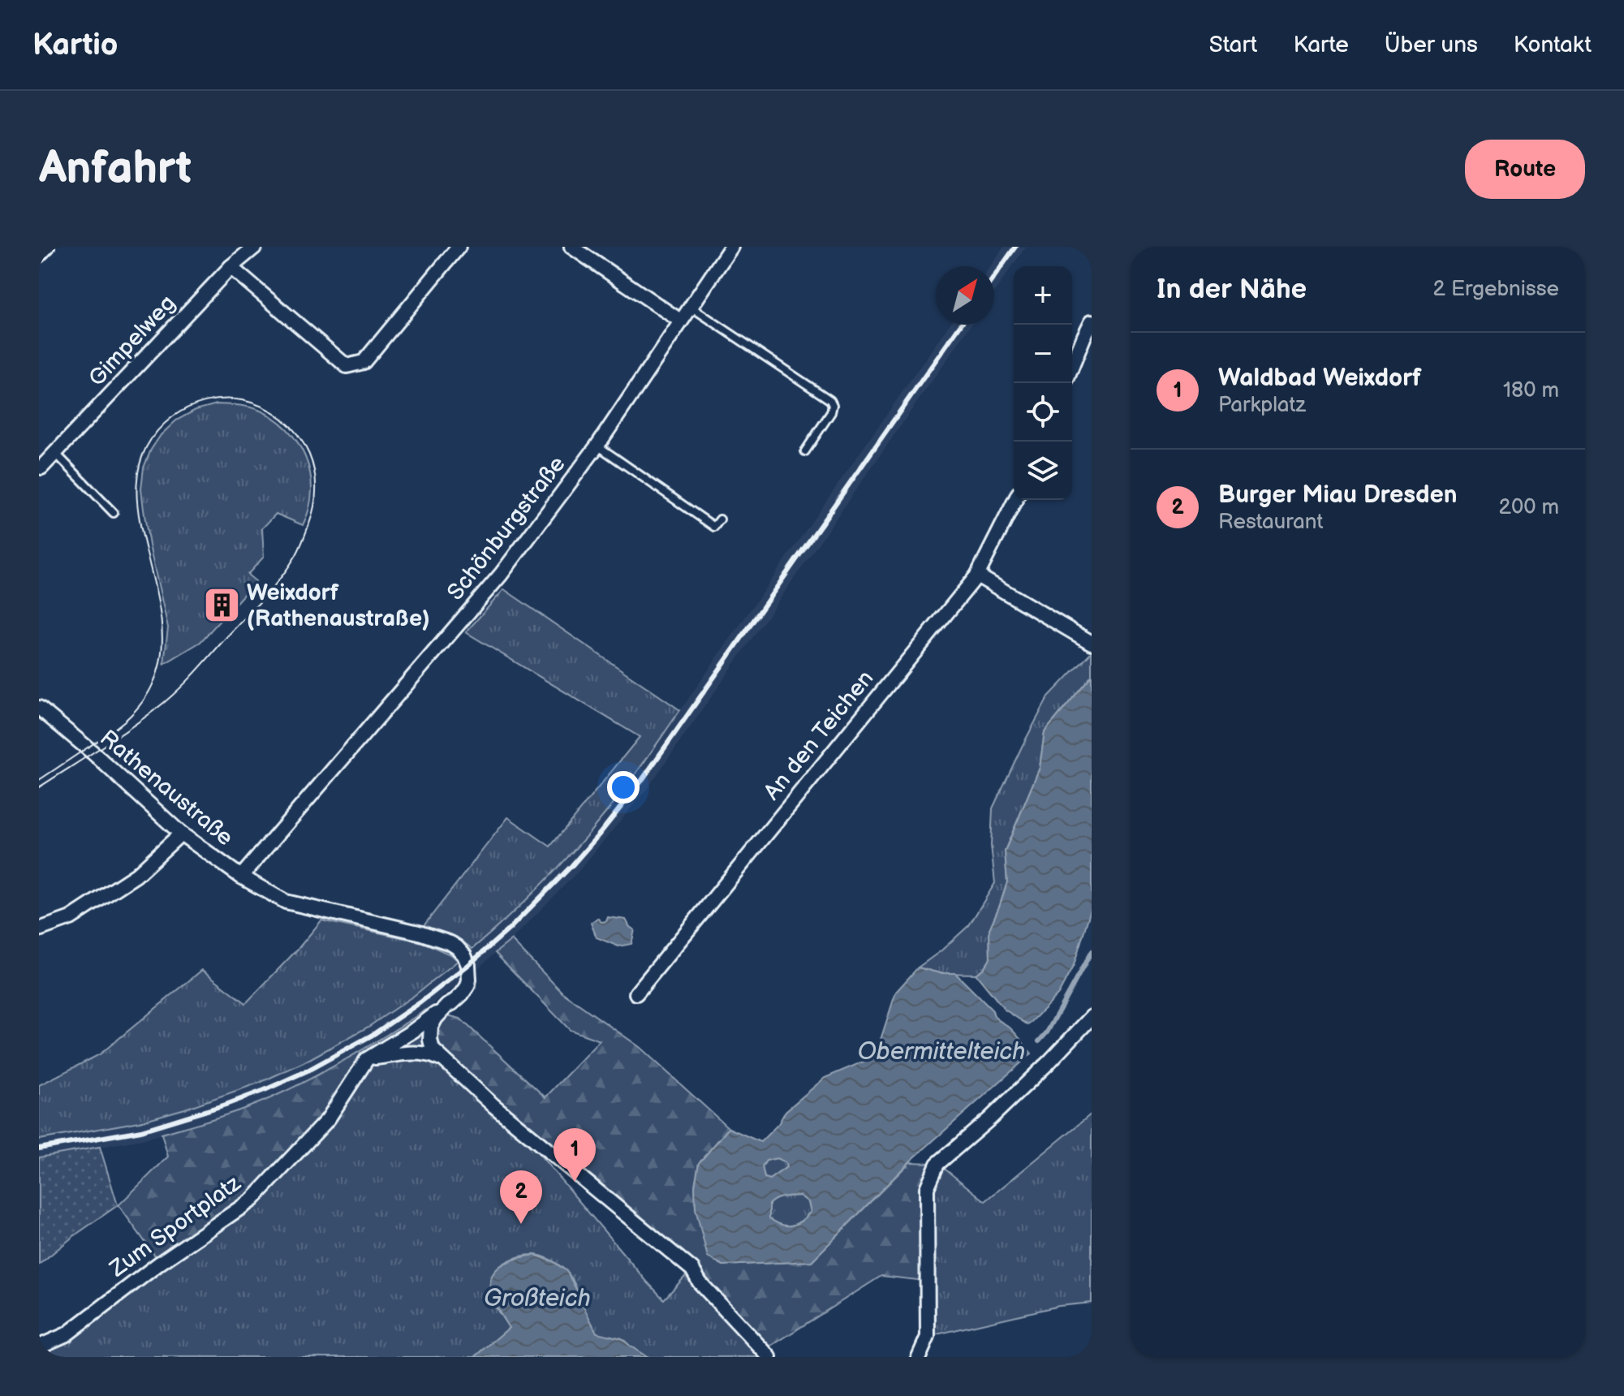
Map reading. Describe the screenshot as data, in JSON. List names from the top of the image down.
{
  "streets": {
    "street": [
      "Gimpelweg",
      "Schönburgstraße",
      "An den Teichen",
      "Rathenaustraße",
      "Zum Sportplatz"
    ]
  },
  "crossings": [
    ["Schönburgstraße", "Rathenaustraße"],
    ["Rathenaustraße", "Zum Sportplatz"]
  ],
  "water": ["Obermittelteich", "Großteich"],
  "places": {
    "building": ["Weixdorf (Rathenaustraße)"]
  },
  "north": "top right",
  "page": {
    "header": "Kartio",
    "nav": [
      "Start",
      "Karte",
      "Über uns",
      "Kontakt"
    ],
    "buttons": "Route",
    "title": "Anfahrt",
    "heading": ["In der Nähe", "2 Ergebnisse"],
    "map_buttons": ["+", "−"],
    "list": [
      {
        "mark": "1",
        "name": "Waldbad Weixdorf",
        "note": "Parkplatz",
        "value": "180 m"
      },
      {
        "mark": "2",
        "name": "Burger Miau Dresden",
        "note": "Restaurant",
        "value": "200 m"
      }
    ],
    "pins": ["1", "2"]
  }
}
